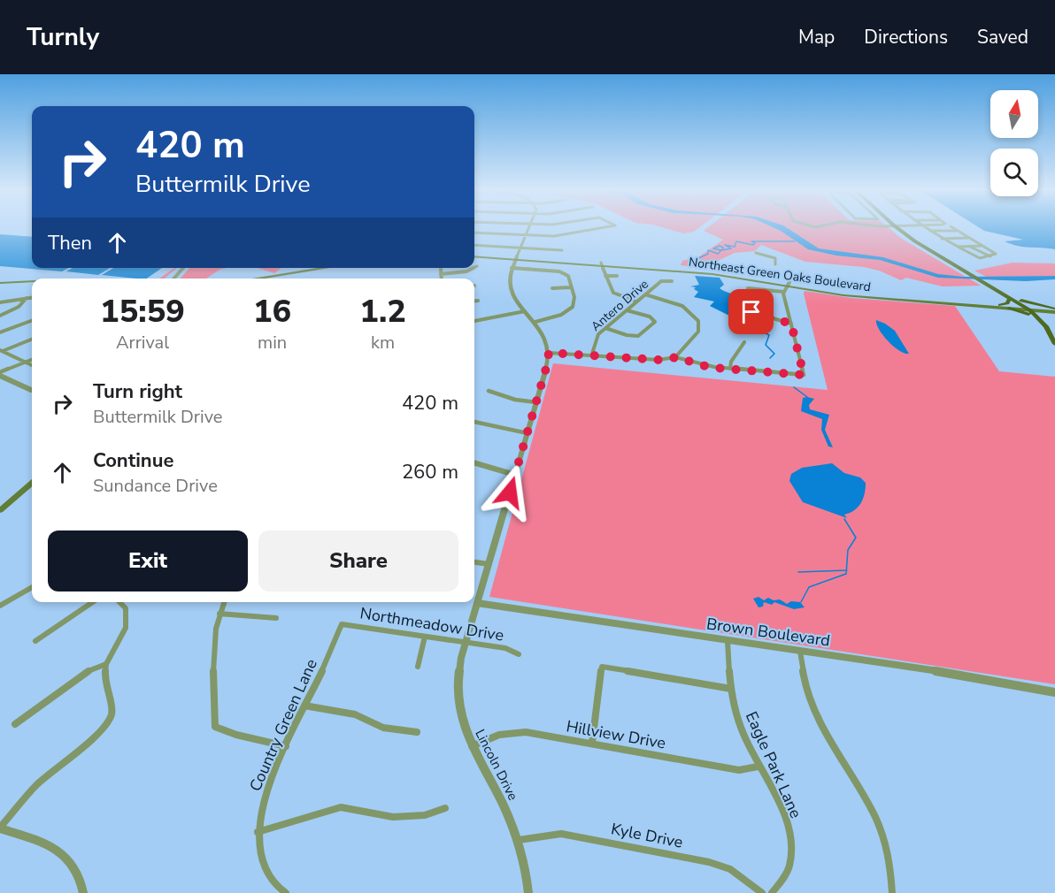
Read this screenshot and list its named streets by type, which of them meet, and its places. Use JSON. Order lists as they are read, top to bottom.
{
  "streets": {
    "main road": ["Northeast Green Oaks Boulevard"],
    "street": [
      "Antero Drive",
      "Northmeadow Drive",
      "Brown Boulevard",
      "Country Green Lane",
      "Hillview Drive",
      "Lincoln Drive",
      "Eagle Park Lane",
      "Kyle Drive"
    ]
  },
  "crossings": [
    ["Northmeadow Drive", "Country Green Lane"],
    ["Northmeadow Drive", "Lincoln Drive"],
    ["Brown Boulevard", "Lincoln Drive"],
    ["Brown Boulevard", "Eagle Park Lane"],
    ["Hillview Drive", "Lincoln Drive"],
    ["Hillview Drive", "Eagle Park Lane"],
    ["Lincoln Drive", "Kyle Drive"]
  ],
  "north": "top",
  "page": {
    "header": "Turnly",
    "nav": ["Map", "Directions", "Saved"],
    "turn": ["420 m", "Buttermilk Drive"],
    "then": "Then",
    "eta": [
      "15:59",
      "Arrival",
      "16",
      "min",
      "1.2",
      "km"
    ],
    "list": [
      {
        "name": "Turn right",
        "note": "Buttermilk Drive",
        "value": "420 m"
      },
      {
        "name": "Continue",
        "note": "Sundance Drive",
        "value": "260 m"
      }
    ],
    "buttons": ["Exit", "Share"]
  }
}
